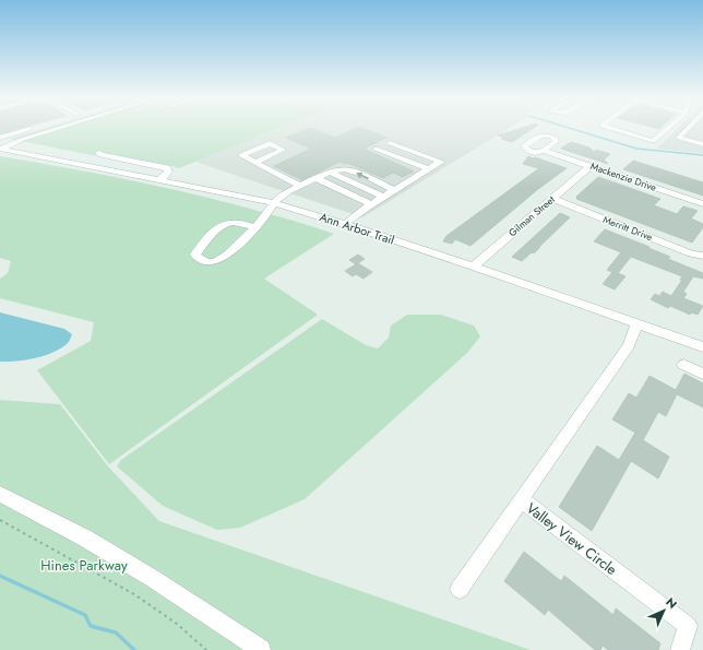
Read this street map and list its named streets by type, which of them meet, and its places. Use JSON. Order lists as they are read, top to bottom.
{
  "streets": {
    "street": [
      "Mackenzie Drive",
      "Gilman Street",
      "Ann Arbor Trail",
      "Merritt Drive",
      "Valley View Circle"
    ]
  },
  "crossings": [
    ["Mackenzie Drive", "Gilman Street"],
    ["Gilman Street", "Ann Arbor Trail"],
    ["Gilman Street", "Merritt Drive"],
    ["Ann Arbor Trail", "Valley View Circle"]
  ],
  "parks": ["Hines Parkway"],
  "north": "top right"
}
